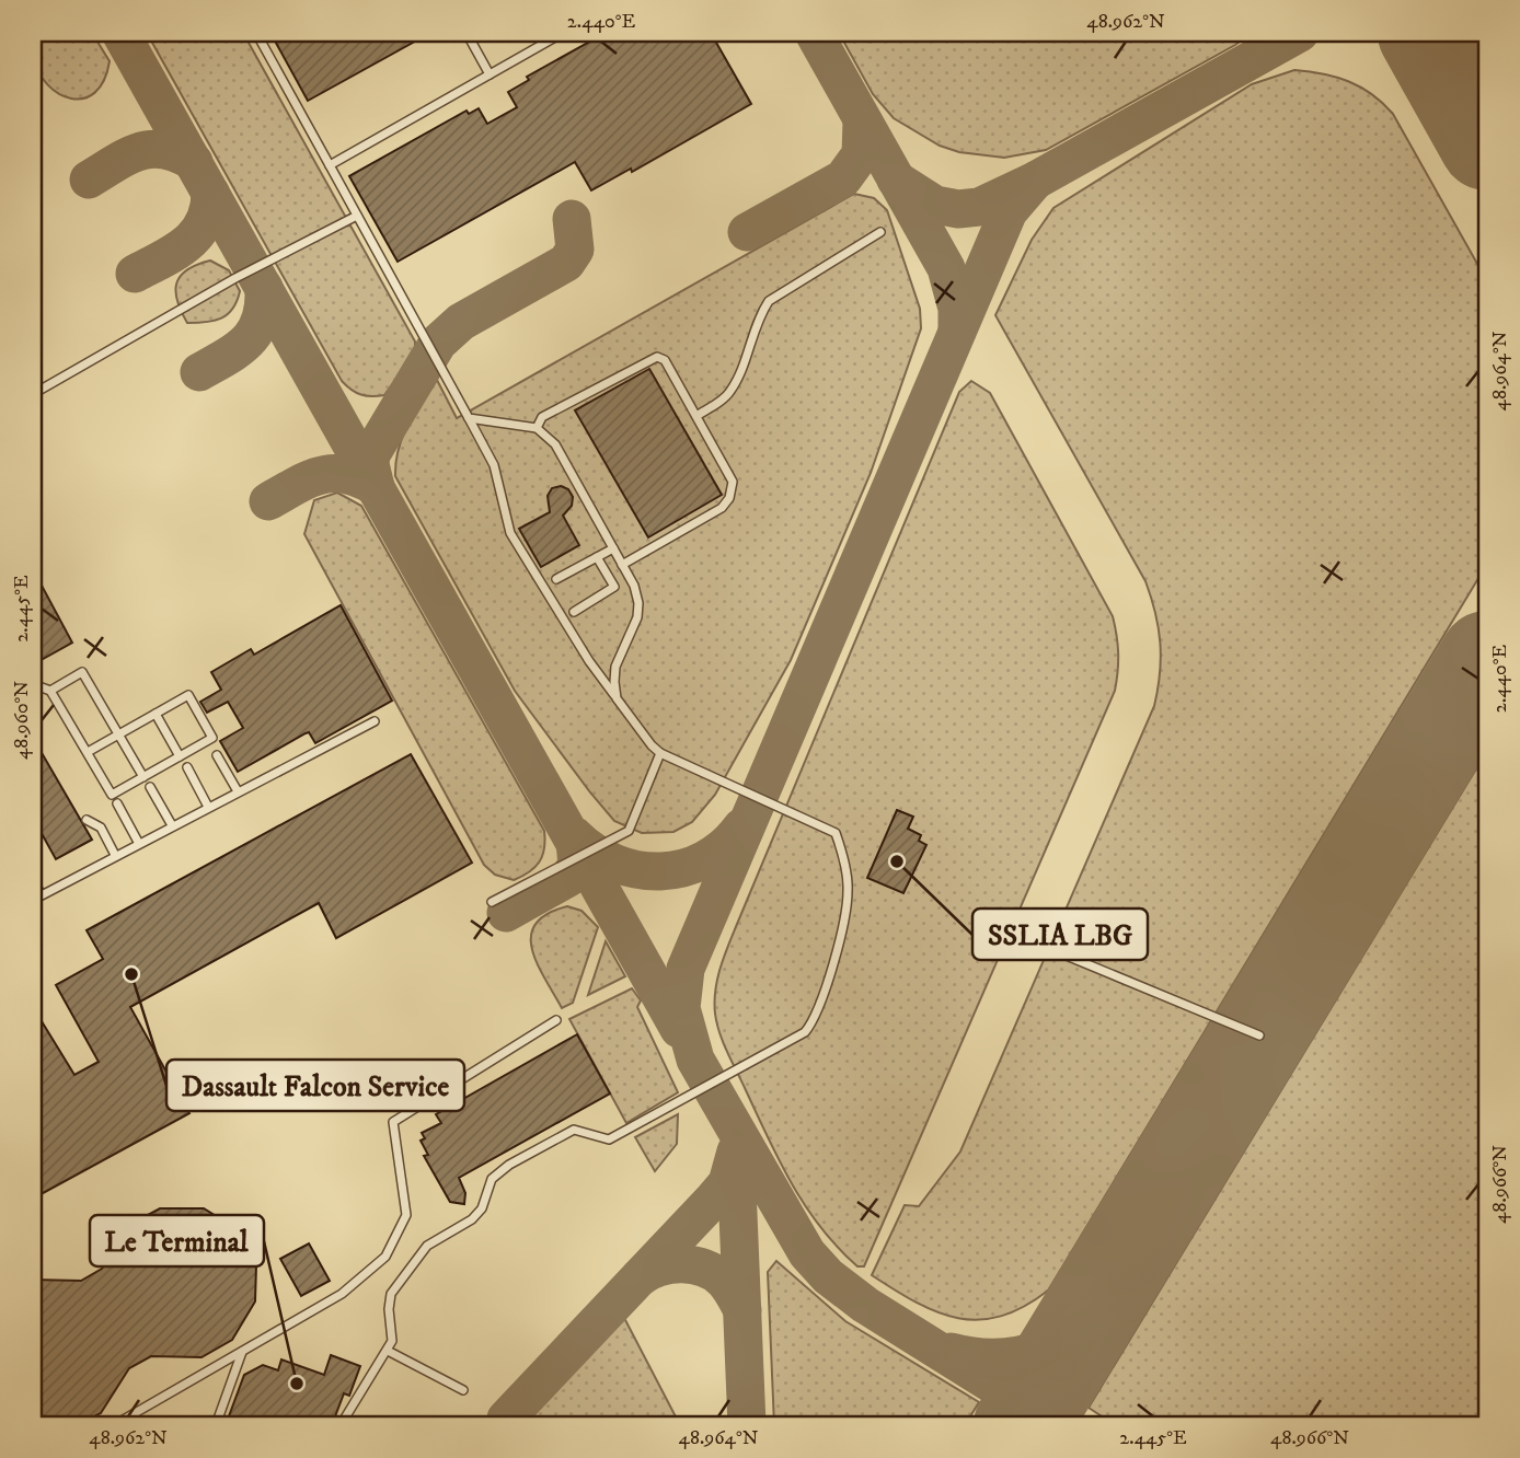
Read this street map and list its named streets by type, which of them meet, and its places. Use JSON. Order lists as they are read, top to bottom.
{
  "places": ["SSLIA LBG", "Dassault Falcon Service", "Le Terminal"],
  "coordinates": [
    "2.440°E",
    "48.962°N",
    "48.964°N",
    "2.445°E",
    "48.960°N",
    "48.966°N"
  ]
}
